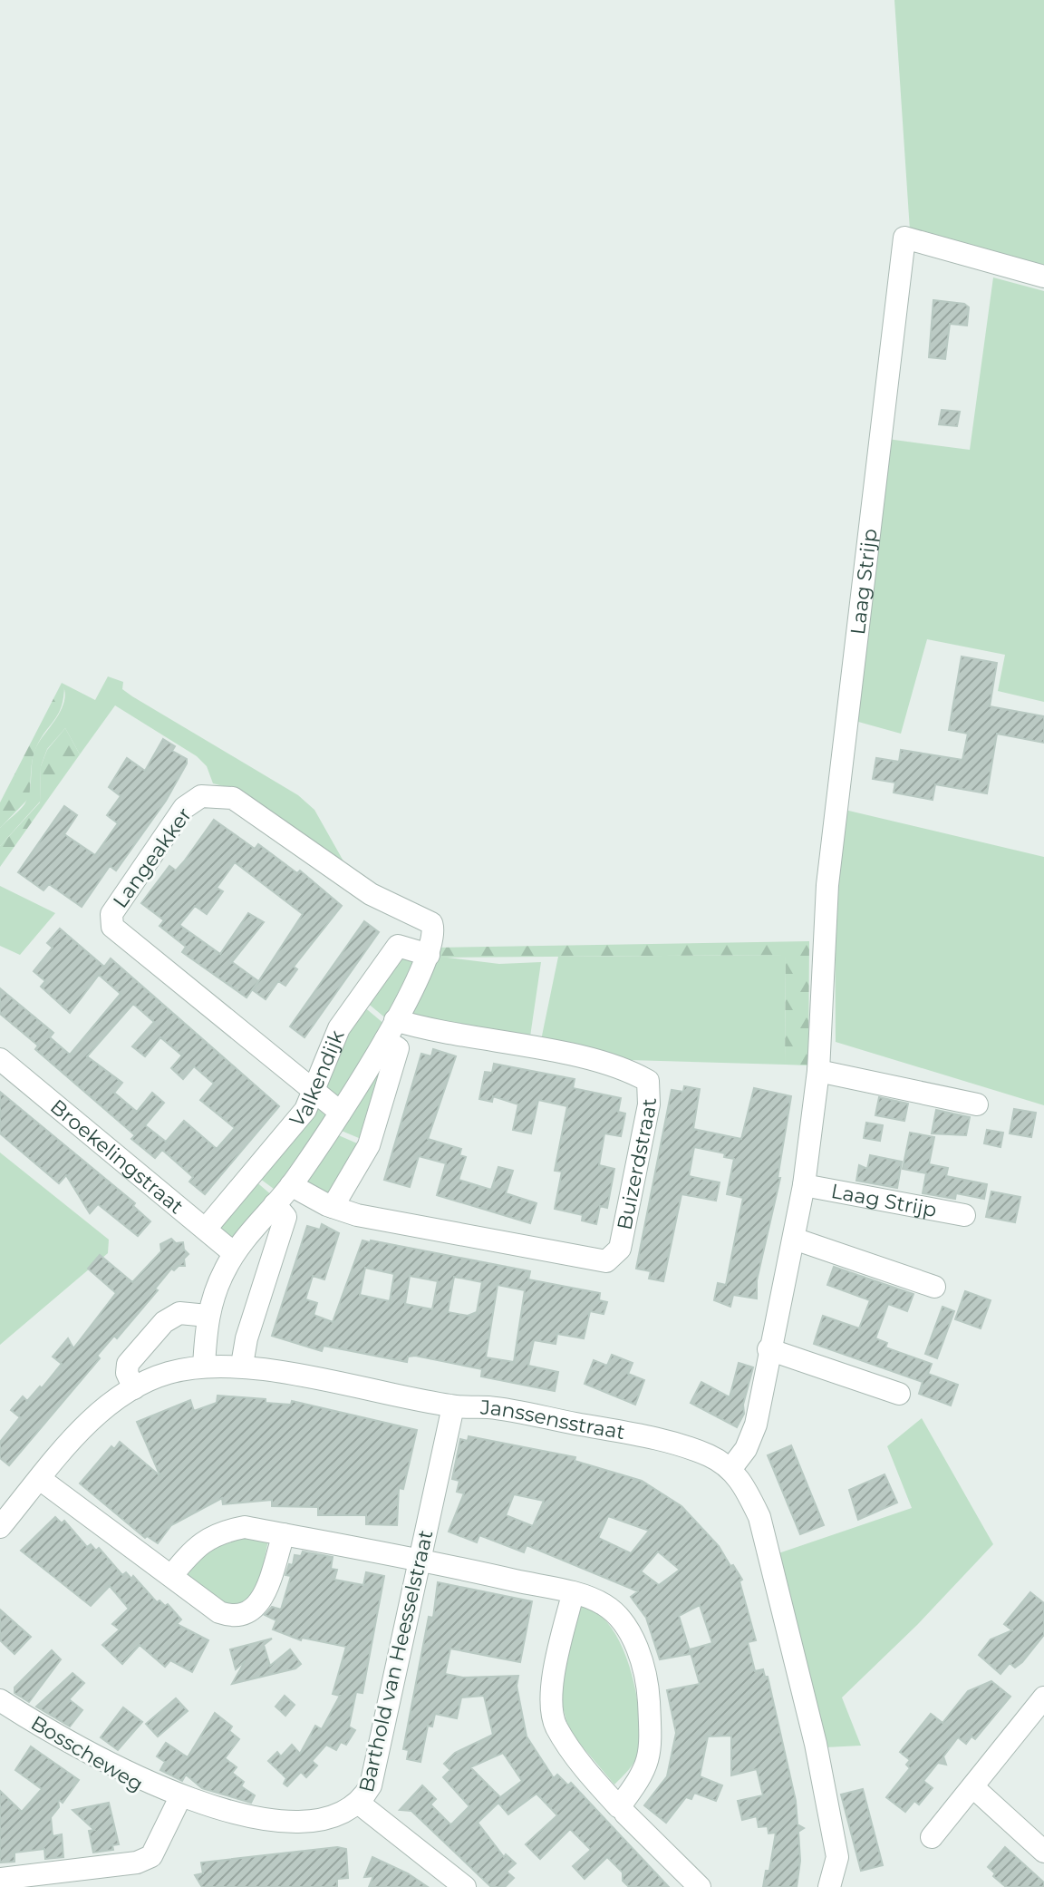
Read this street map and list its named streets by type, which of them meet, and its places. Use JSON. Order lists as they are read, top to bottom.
{
  "streets": {
    "street": [
      "Laag Strijp",
      "Langeakker",
      "Valkendijk",
      "Broekelingstraat",
      "Buizerdstraat",
      "Janssensstraat",
      "Barthold van Heesselstraat",
      "Bosscheweg"
    ]
  },
  "crossings": [
    ["Laag Strijp", "Janssensstraat"],
    ["Langeakker", "Valkendijk"],
    ["Valkendijk", "Broekelingstraat"],
    ["Valkendijk", "Buizerdstraat"],
    ["Valkendijk", "Janssensstraat"],
    ["Janssensstraat", "Barthold van Heesselstraat"],
    ["Barthold van Heesselstraat", "Bosscheweg"]
  ]
}
